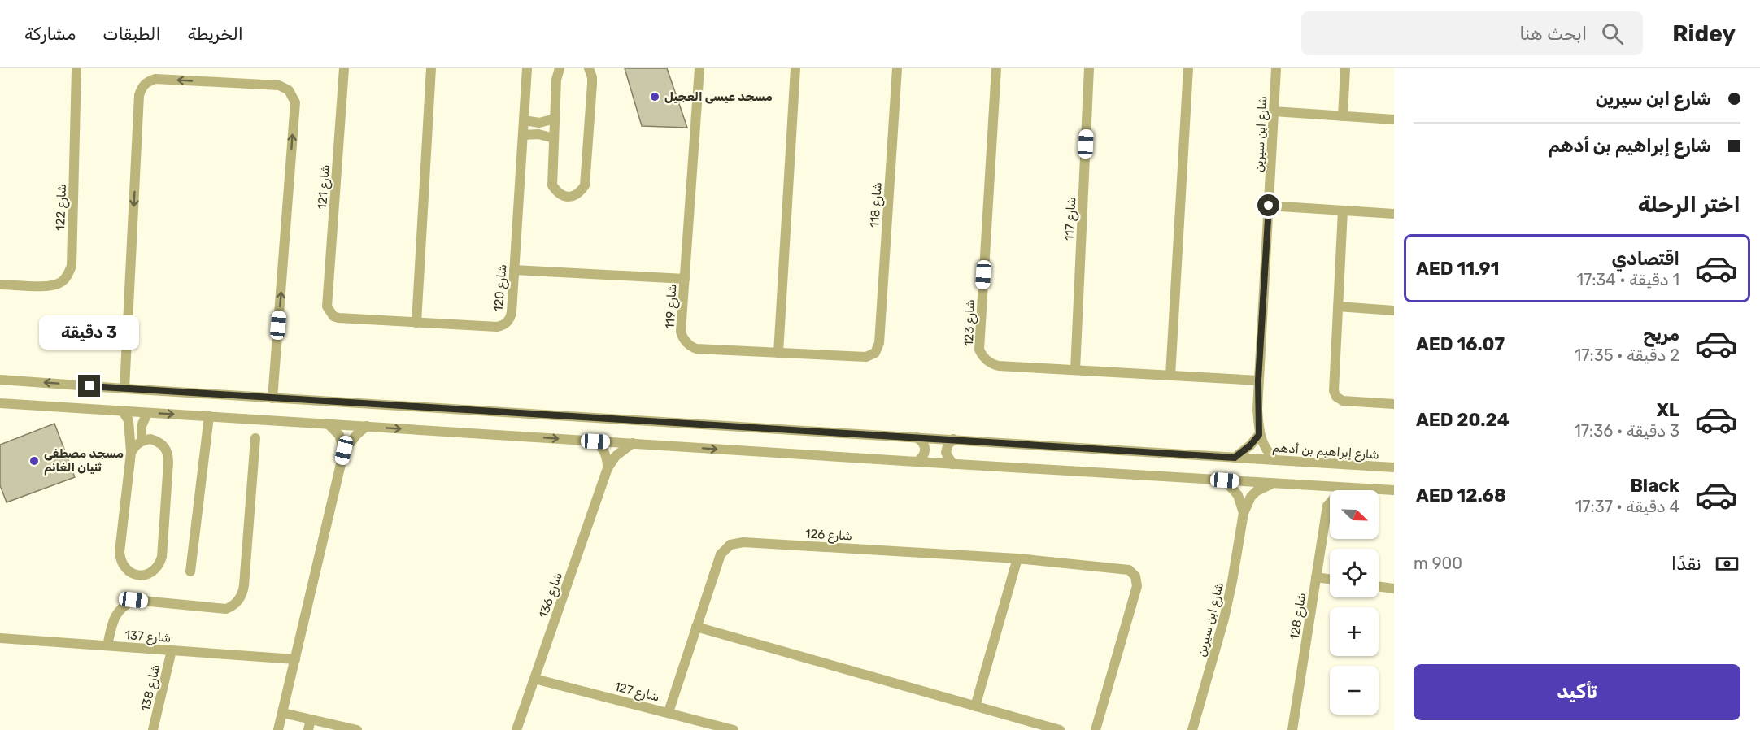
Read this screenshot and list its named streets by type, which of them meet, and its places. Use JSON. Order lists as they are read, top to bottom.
{
  "streets": {
    "street": [
      "شارع ابن سيرين",
      "شارع 121",
      "شارع 118",
      "شارع 122",
      "شارع 117",
      "شارع 120",
      "شارع 119",
      "شارع 123",
      "شارع إبراهيم بن أدهم",
      "شارع 126",
      "شارع 136",
      "شارع 128",
      "شارع 137",
      "شارع 138",
      "شارع 127"
    ]
  },
  "crossings": [
    ["شارع ابن سيرين", "شارع 123"],
    ["شارع ابن سيرين", "شارع إبراهيم بن أدهم"],
    ["شارع 121", "شارع 120"],
    ["شارع 118", "شارع 119"],
    ["شارع 117", "شارع 123"],
    ["شارع 126", "شارع 127"],
    ["شارع 136", "شارع 127"],
    ["شارع 137", "شارع 138"]
  ],
  "places": ["مسجد عيسى العجيل", "مسجد مصطفى ثنيان الغانم"],
  "north": "bottom right",
  "page": {
    "header": "Ridey",
    "search": "ابحث هنا",
    "nav": ["الخريطة", "الطبقات", "مشاركة"],
    "banner": ["شارع ابن سيرين", "شارع إبراهيم بن أدهم"],
    "heading": "اختر الرحلة",
    "list": [
      {
        "name": "اقتصادي",
        "note": "1 دقيقة · 17:34",
        "value": "AED 11.91"
      },
      {
        "name": "مريح",
        "note": "2 دقيقة · 17:35",
        "value": "AED 16.07"
      },
      {
        "name": "XL",
        "note": "3 دقيقة · 17:36",
        "value": "AED 20.24"
      },
      {
        "name": "Black",
        "note": "4 دقيقة · 17:37",
        "value": "AED 12.68"
      }
    ],
    "bubble": "3 دقيقة",
    "map_buttons": ["+", "−"],
    "pay": ["نقدًا", "900 m"],
    "buttons": "تأكيد"
  }
}
